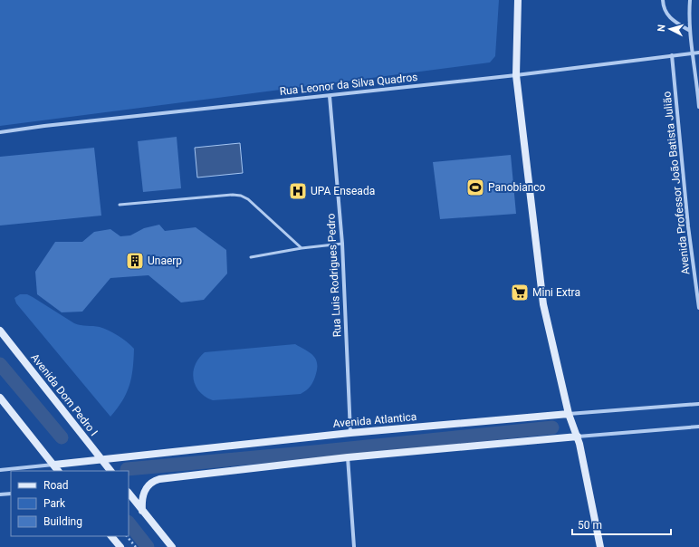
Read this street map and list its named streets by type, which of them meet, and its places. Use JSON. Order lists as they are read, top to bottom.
{
  "streets": {
    "main road": ["Avenida Dom Pedro I", "Avenida Atlantica"],
    "street": ["Rua Leonor da Silva Quadros", "Avenida Professor João Batista Julião", "Rua Luis Rodrigues Pedro"]
  },
  "crossings": [
    ["Rua Leonor da Silva Quadros", "Avenida Professor João Batista Julião"],
    ["Rua Leonor da Silva Quadros", "Rua Luis Rodrigues Pedro"],
    ["Rua Luis Rodrigues Pedro", "Avenida Atlantica"],
    ["Avenida Dom Pedro I", "Avenida Atlantica"]
  ],
  "places": {
    "sports": ["Panobianco"],
    "hospital": ["UPA Enseada"],
    "building": ["Unaerp"],
    "supermarket": ["Mini Extra"]
  },
  "legend": ["Road", "Park", "Building"],
  "scale_bar": "50 m",
  "north": "left"
}
